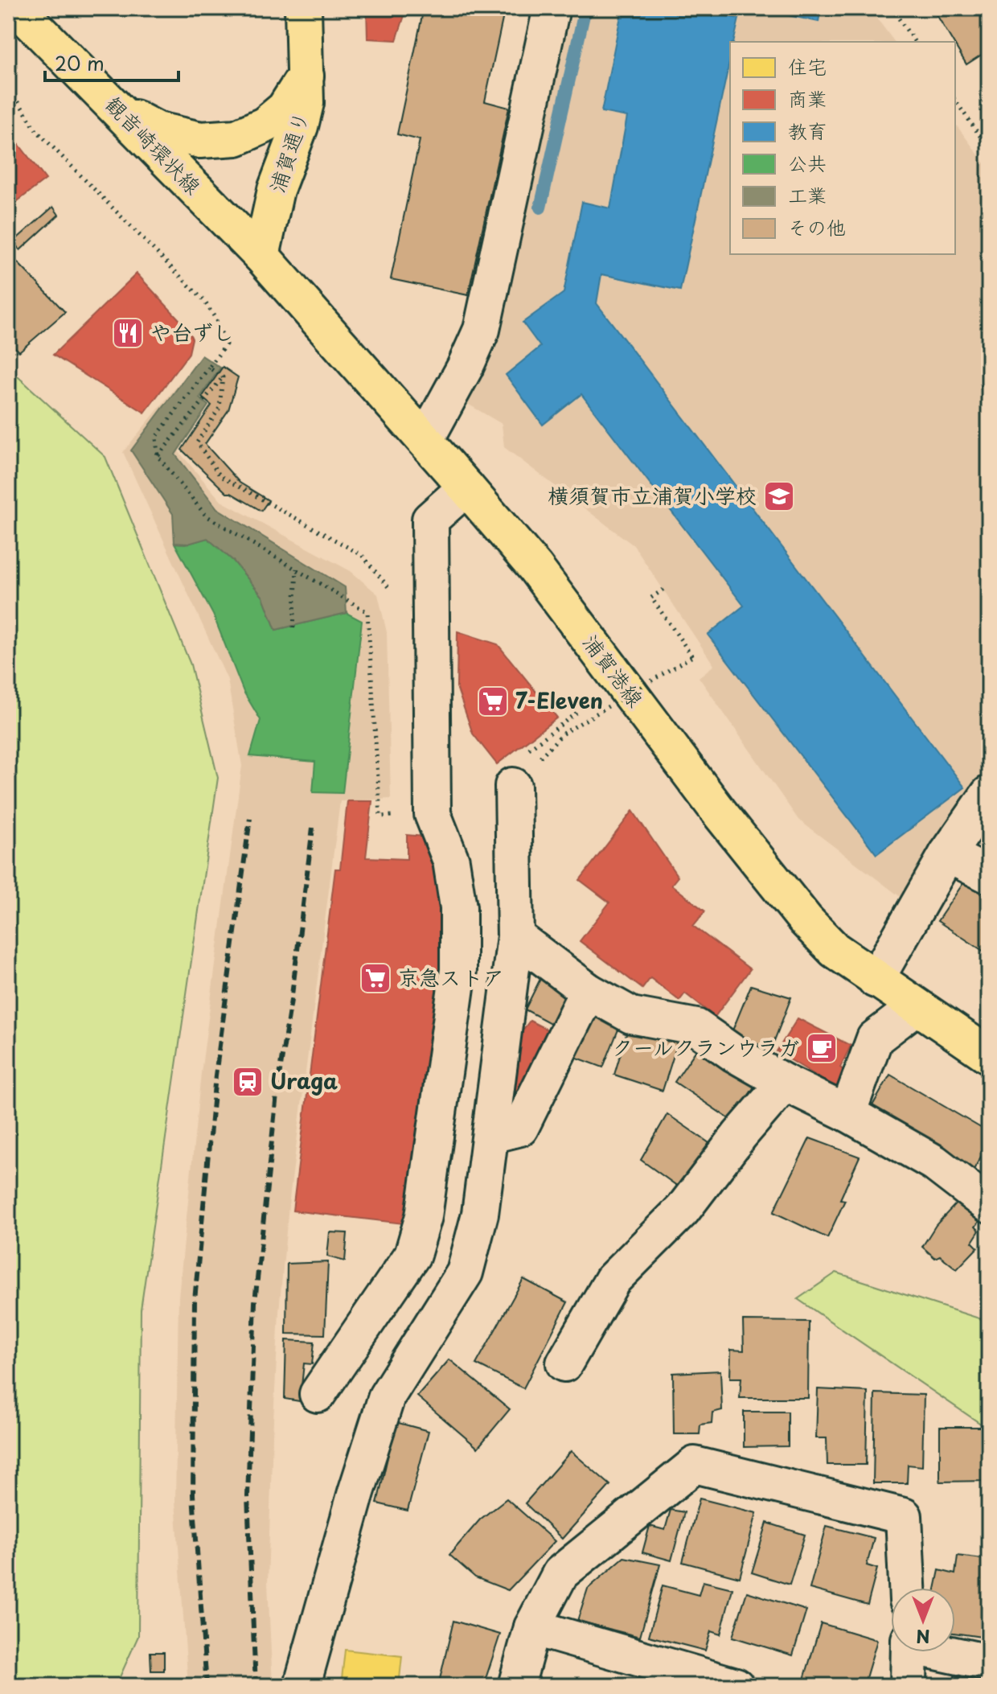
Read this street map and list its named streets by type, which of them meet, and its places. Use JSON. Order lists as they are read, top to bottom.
{
  "streets": {
    "main road": ["観音崎環状線", "浦賀通り", "浦賀港線"]
  },
  "crossings": [
    ["観音崎環状線", "浦賀通り"],
    ["観音崎環状線", "浦賀港線"],
    ["浦賀通り", "浦賀港線"]
  ],
  "places": {
    "restaurant": ["や台ずし"],
    "school or university": ["横須賀市立浦賀小学校"],
    "supermarket": ["7-Eleven", "京急ストア"],
    "cafe": ["クールクランウラガ"],
    "station": ["Uraga"]
  },
  "legend": [
    "住宅",
    "商業",
    "教育",
    "公共",
    "工業",
    "その他"
  ],
  "scale_bar": "20 m",
  "north": "bottom"
}
